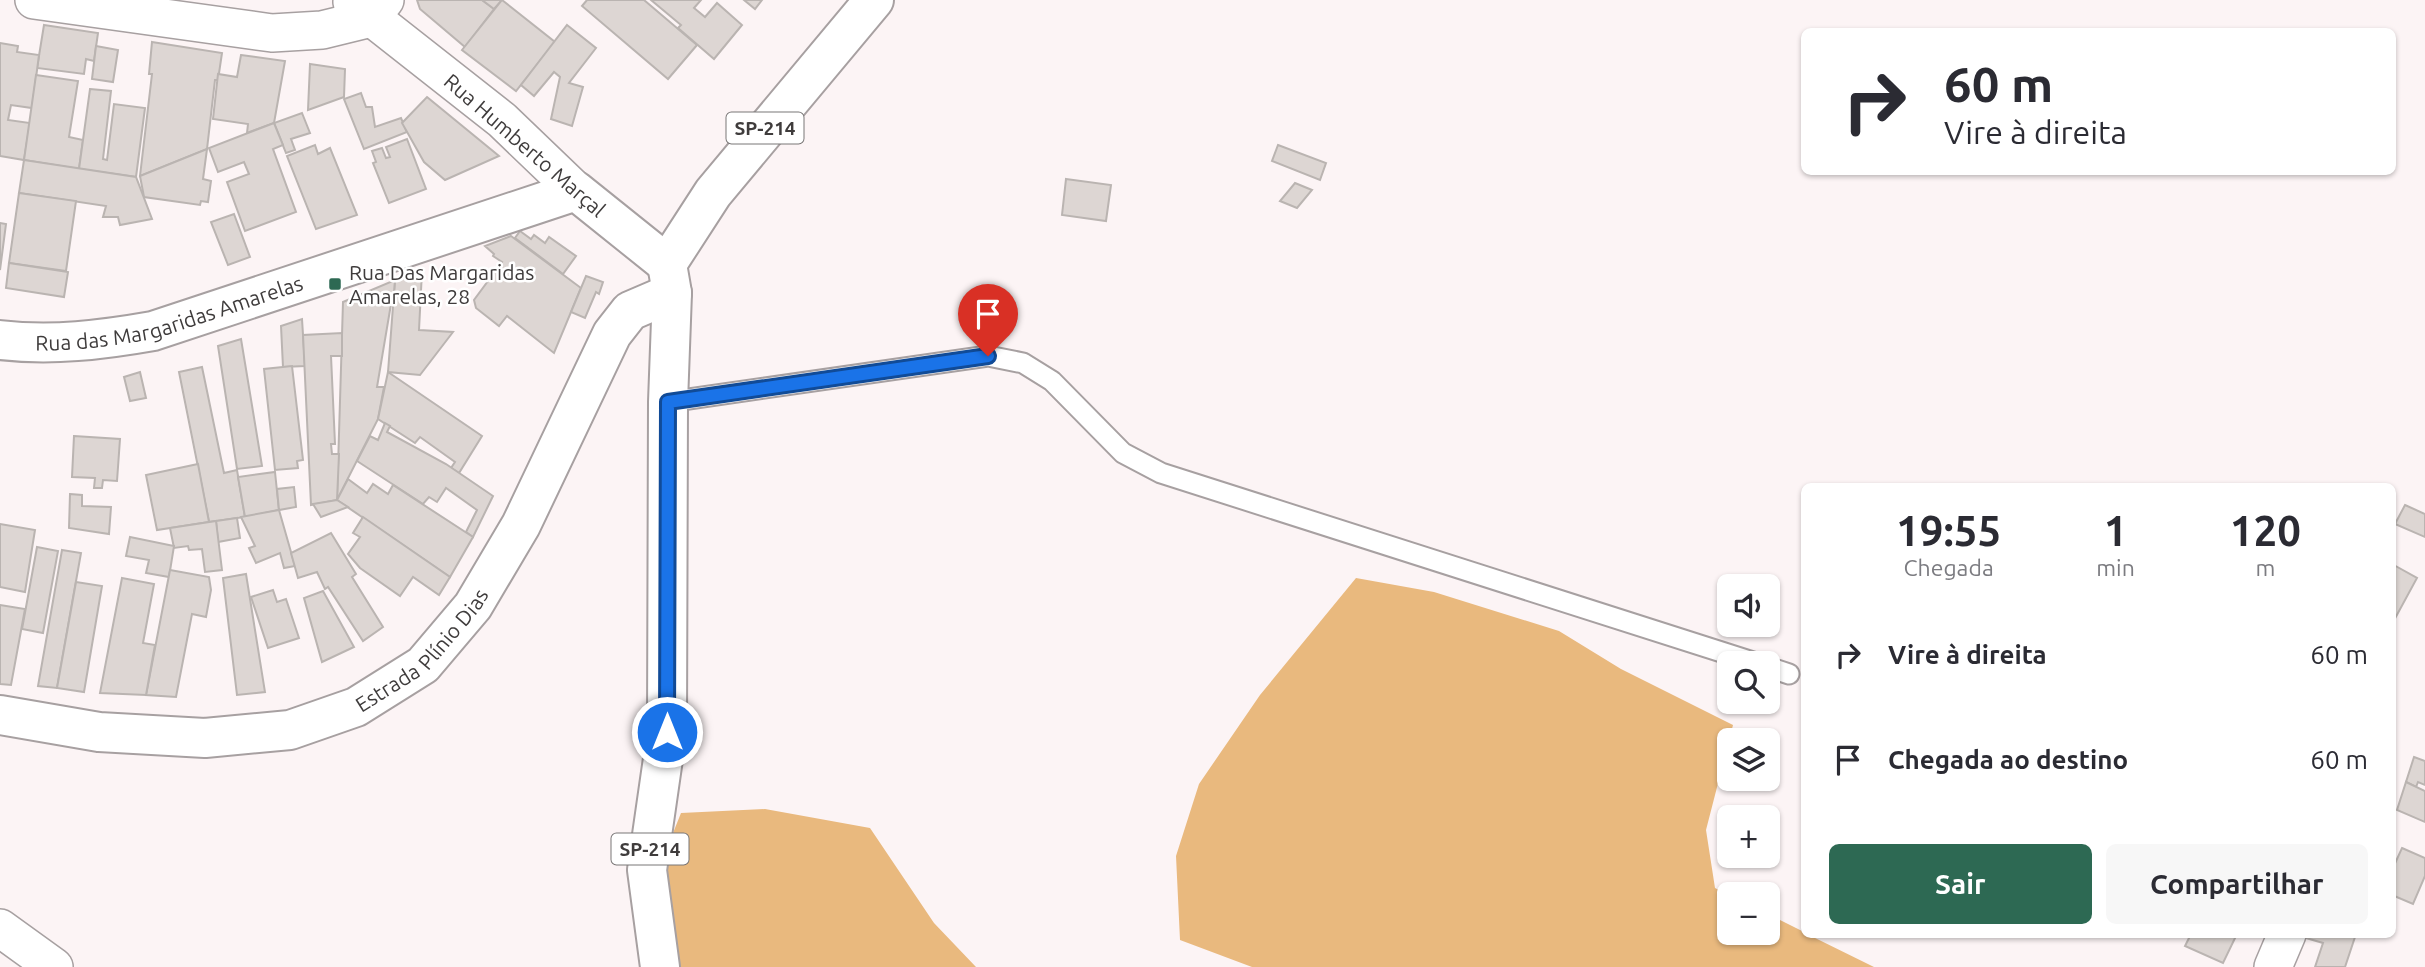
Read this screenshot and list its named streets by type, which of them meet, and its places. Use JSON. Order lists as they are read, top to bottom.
{
  "streets": {
    "main road": [
      "SP-214",
      "Rua Humberto Marçal",
      "Rua das Margaridas Amarelas",
      "Estrada Plínio Dias"
    ]
  },
  "crossings": [
    ["SP-214", "Rua Humberto Marçal"],
    ["SP-214", "Estrada Plínio Dias"],
    ["Rua Humberto Marçal", "Rua das Margaridas Amarelas"],
    ["Rua Humberto Marçal", "Estrada Plínio Dias"]
  ],
  "places": {
    "transit": ["Rua Das Margaridas Amarelas, 28"]
  },
  "page": {
    "turn": ["60 m", "Vire à direita"],
    "eta": [
      "19:55",
      "Chegada",
      "1",
      "min",
      "120",
      "m"
    ],
    "map_buttons": ["+", "−"],
    "list": [
      {
        "name": "Vire à direita",
        "value": "60 m"
      },
      {
        "name": "Chegada ao destino",
        "value": "60 m"
      }
    ],
    "buttons": ["Sair", "Compartilhar"]
  }
}
